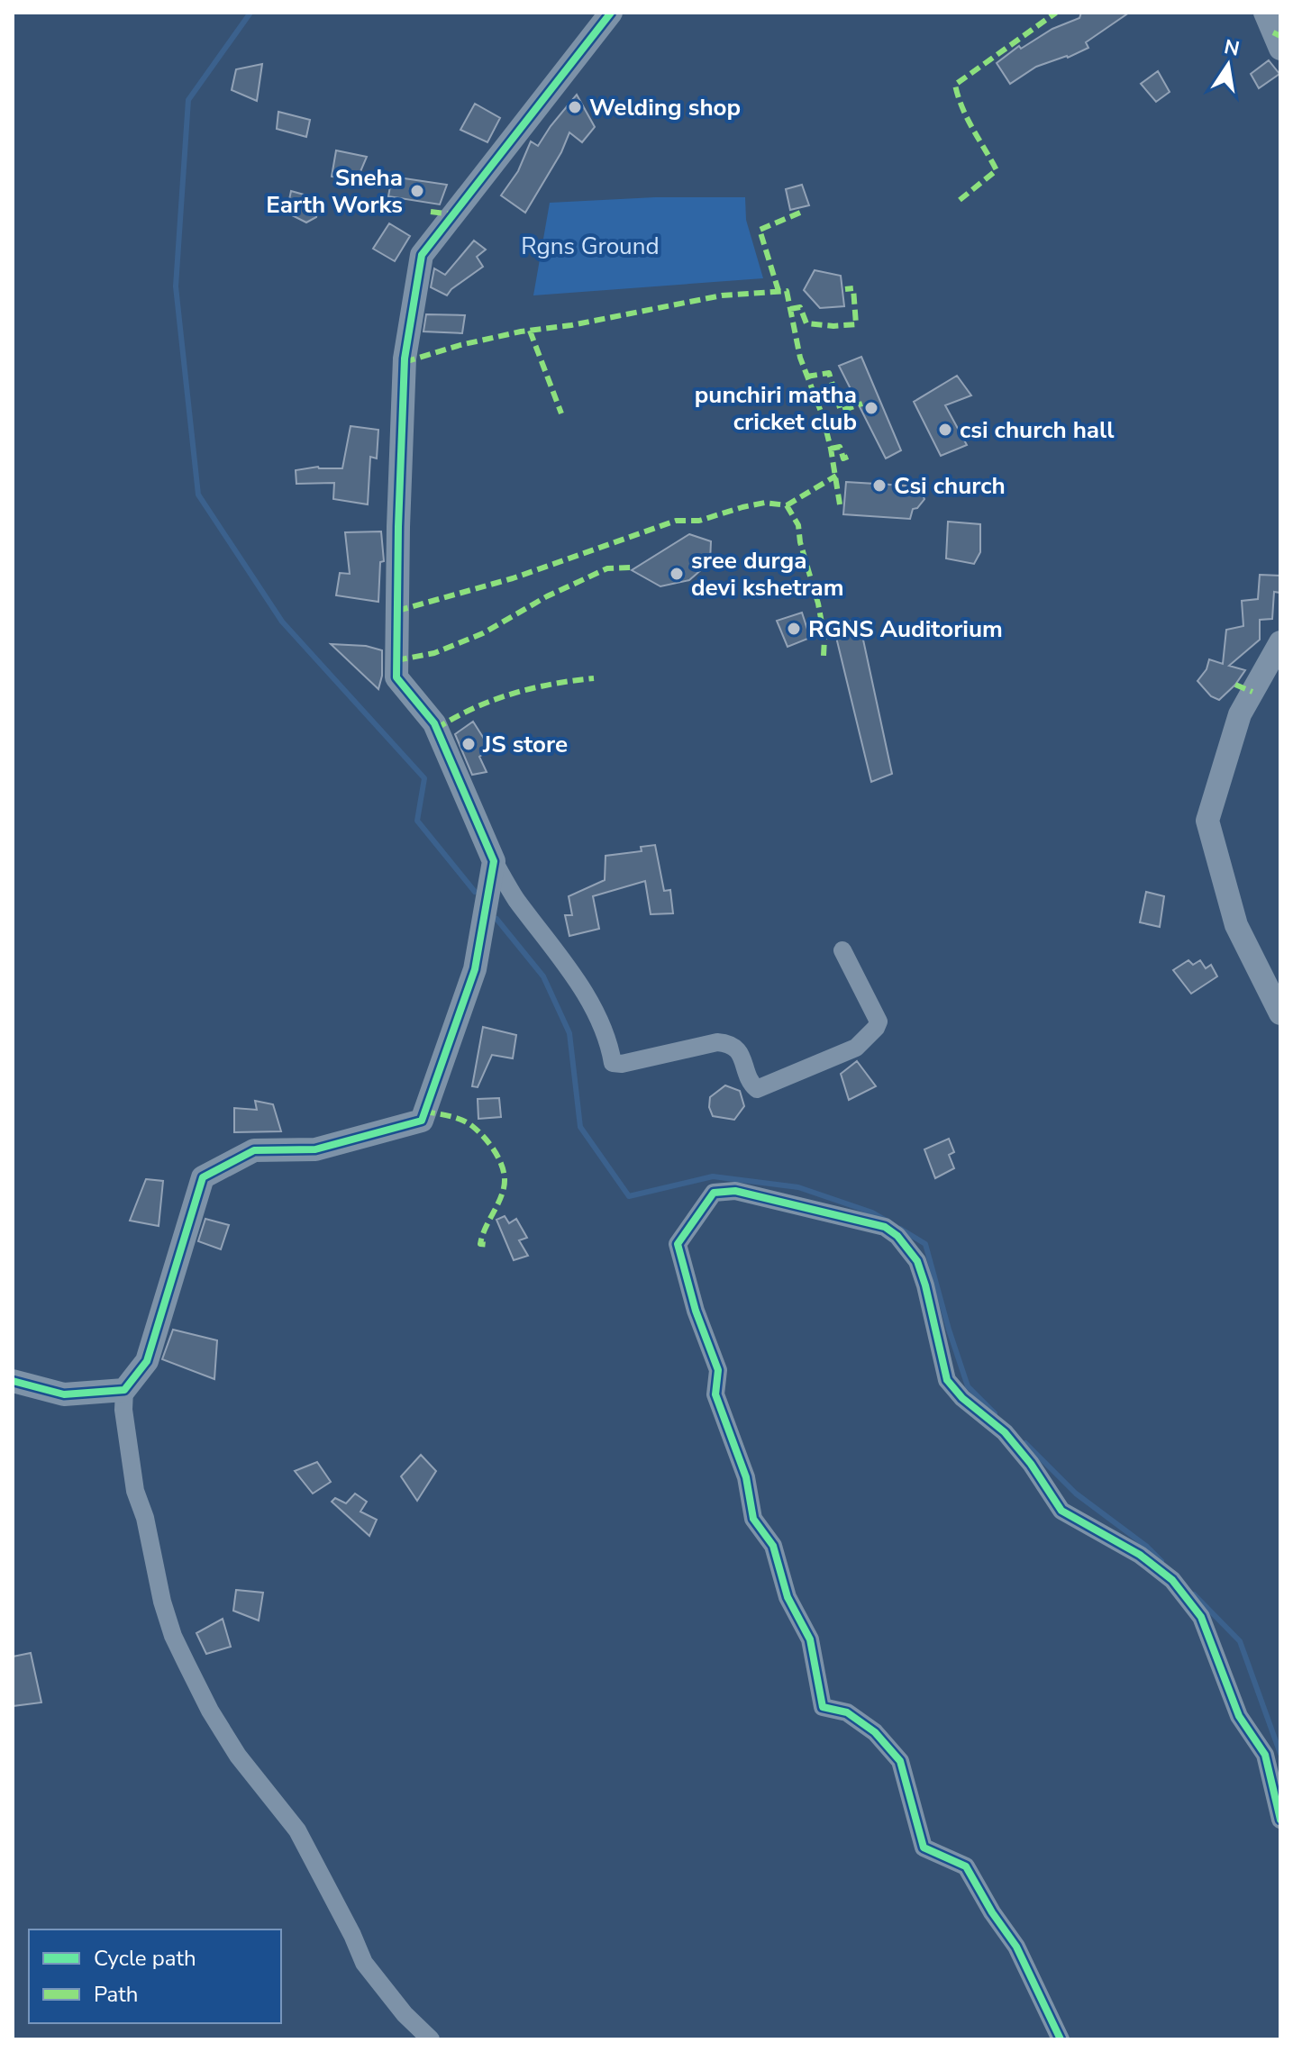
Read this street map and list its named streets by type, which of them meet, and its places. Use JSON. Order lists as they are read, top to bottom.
{
  "parks": ["Rgns Ground"],
  "places": [
    "Welding shop",
    "Sneha Earth Works",
    "punchiri matha cricket club",
    "csi church hall",
    "Csi church",
    "sree durga devi kshetram",
    "RGNS Auditorium",
    "JS store"
  ],
  "legend": ["Cycle path", "Path"],
  "north": "top"
}
